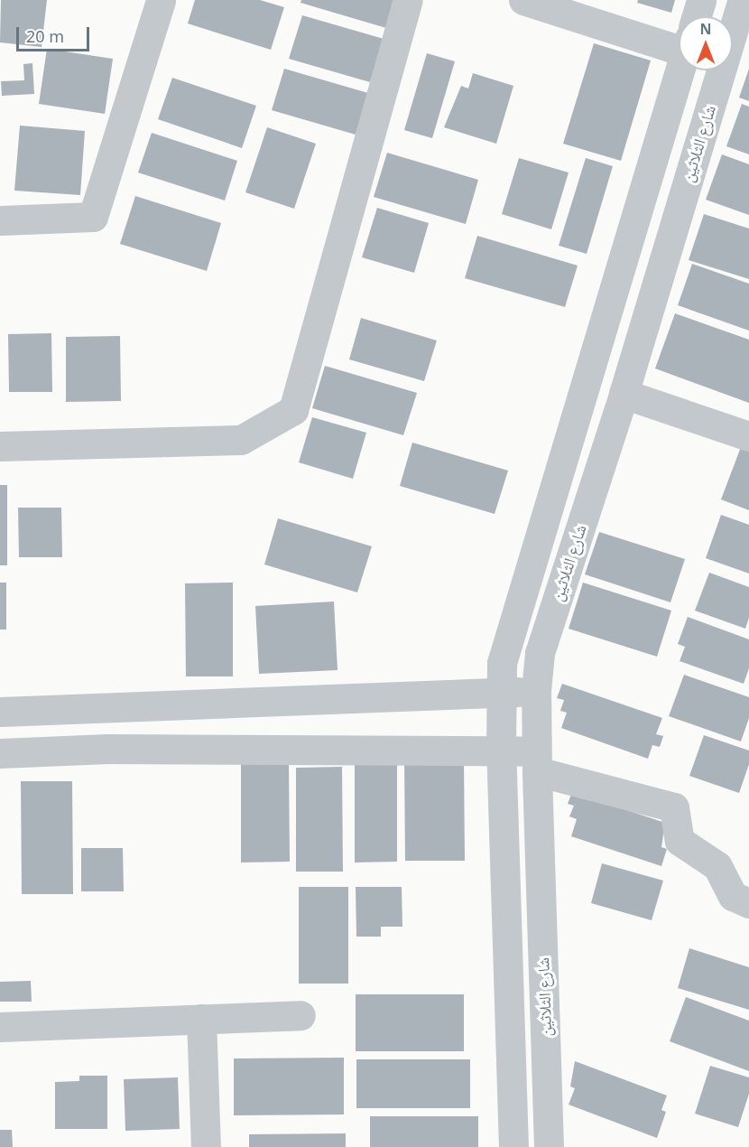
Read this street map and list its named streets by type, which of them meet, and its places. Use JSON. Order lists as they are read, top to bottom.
{
  "streets": {
    "street": ["شارع الثلاثين"]
  },
  "scale_bar": "20 m",
  "north": "top"
}
